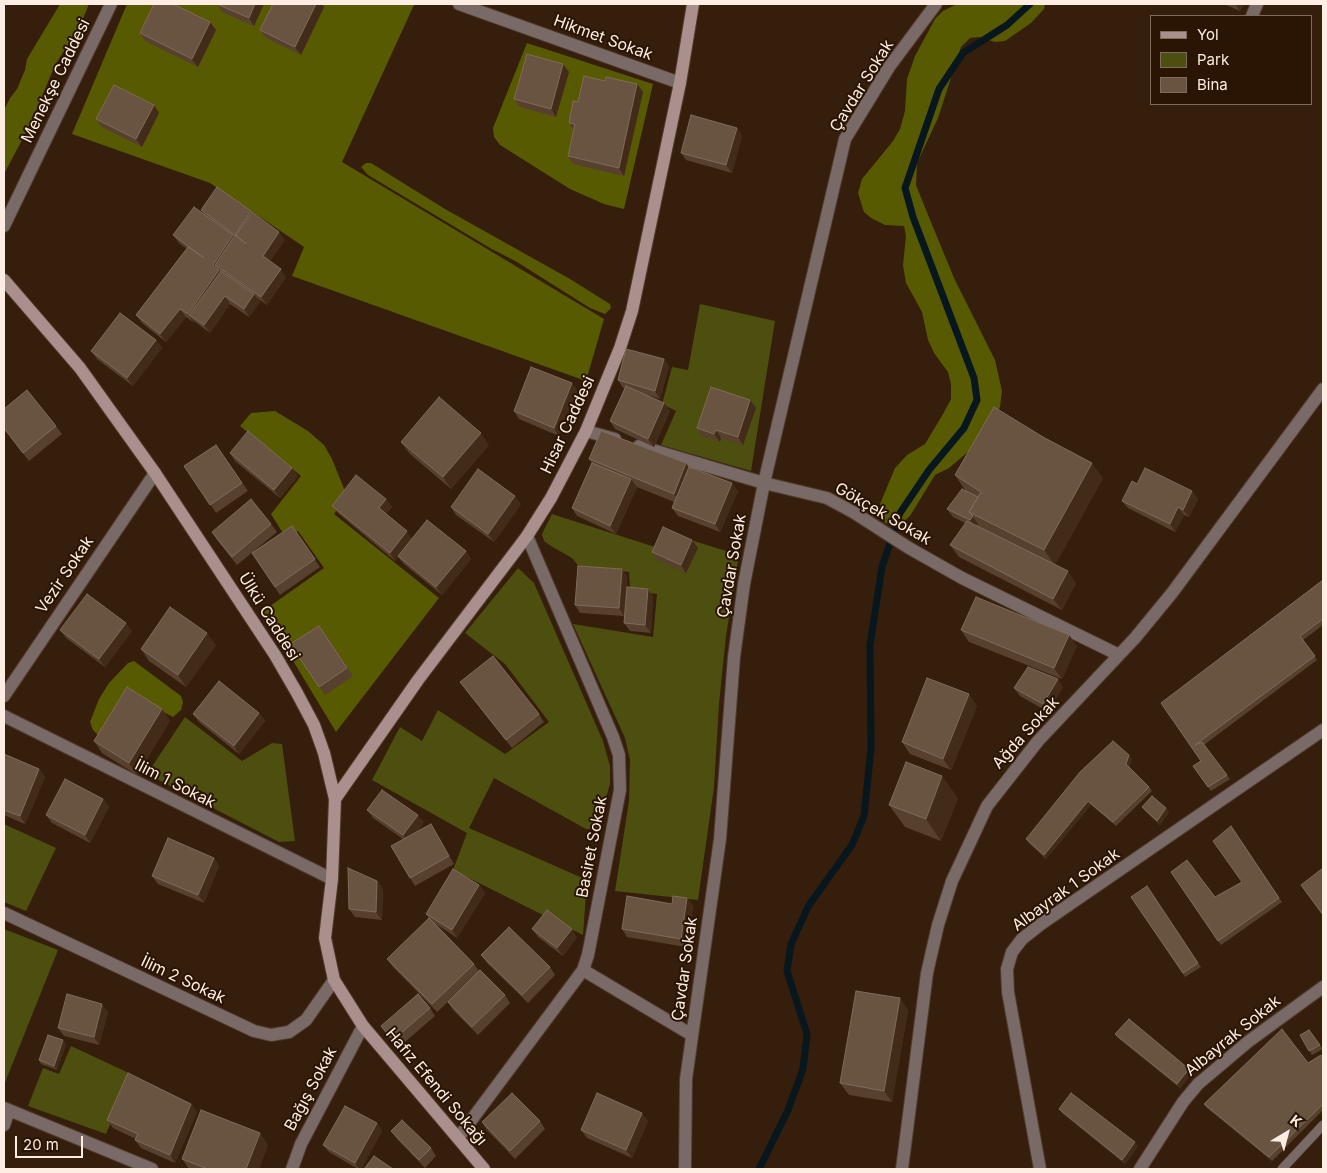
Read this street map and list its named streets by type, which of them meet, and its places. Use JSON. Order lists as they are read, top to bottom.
{
  "streets": {
    "street": [
      "Hikmet Sokak",
      "Menekşe Caddesi",
      "Çavdar Sokak",
      "Hisar Caddesi",
      "Gökçek Sokak",
      "Vezir Sokak",
      "Ülkü Caddesi",
      "Ağda Sokak",
      "İlim 1 Sokak",
      "Basiret Sokak",
      "Albayrak 1 Sokak",
      "İlim 2 Sokak",
      "Albayrak Sokak",
      "Hafız Efendi Sokağı",
      "Bağış Sokak"
    ]
  },
  "crossings": [
    ["Hikmet Sokak", "Hisar Caddesi"],
    ["Çavdar Sokak", "Gökçek Sokak"],
    ["Hisar Caddesi", "Gökçek Sokak"],
    ["Hisar Caddesi", "Ülkü Caddesi"],
    ["Hisar Caddesi", "Basiret Sokak"],
    ["Gökçek Sokak", "Ağda Sokak"],
    ["Vezir Sokak", "Ülkü Caddesi"],
    ["Ülkü Caddesi", "İlim 1 Sokak"],
    ["Ülkü Caddesi", "İlim 2 Sokak"],
    ["Ülkü Caddesi", "Hafız Efendi Sokağı"],
    ["Ülkü Caddesi", "Bağış Sokak"],
    ["Basiret Sokak", "Hafız Efendi Sokağı"],
    ["Hafız Efendi Sokağı", "Bağış Sokak"]
  ],
  "legend": ["Yol", "Park", "Bina"],
  "scale_bar": "20 m",
  "north": "top right"
}
